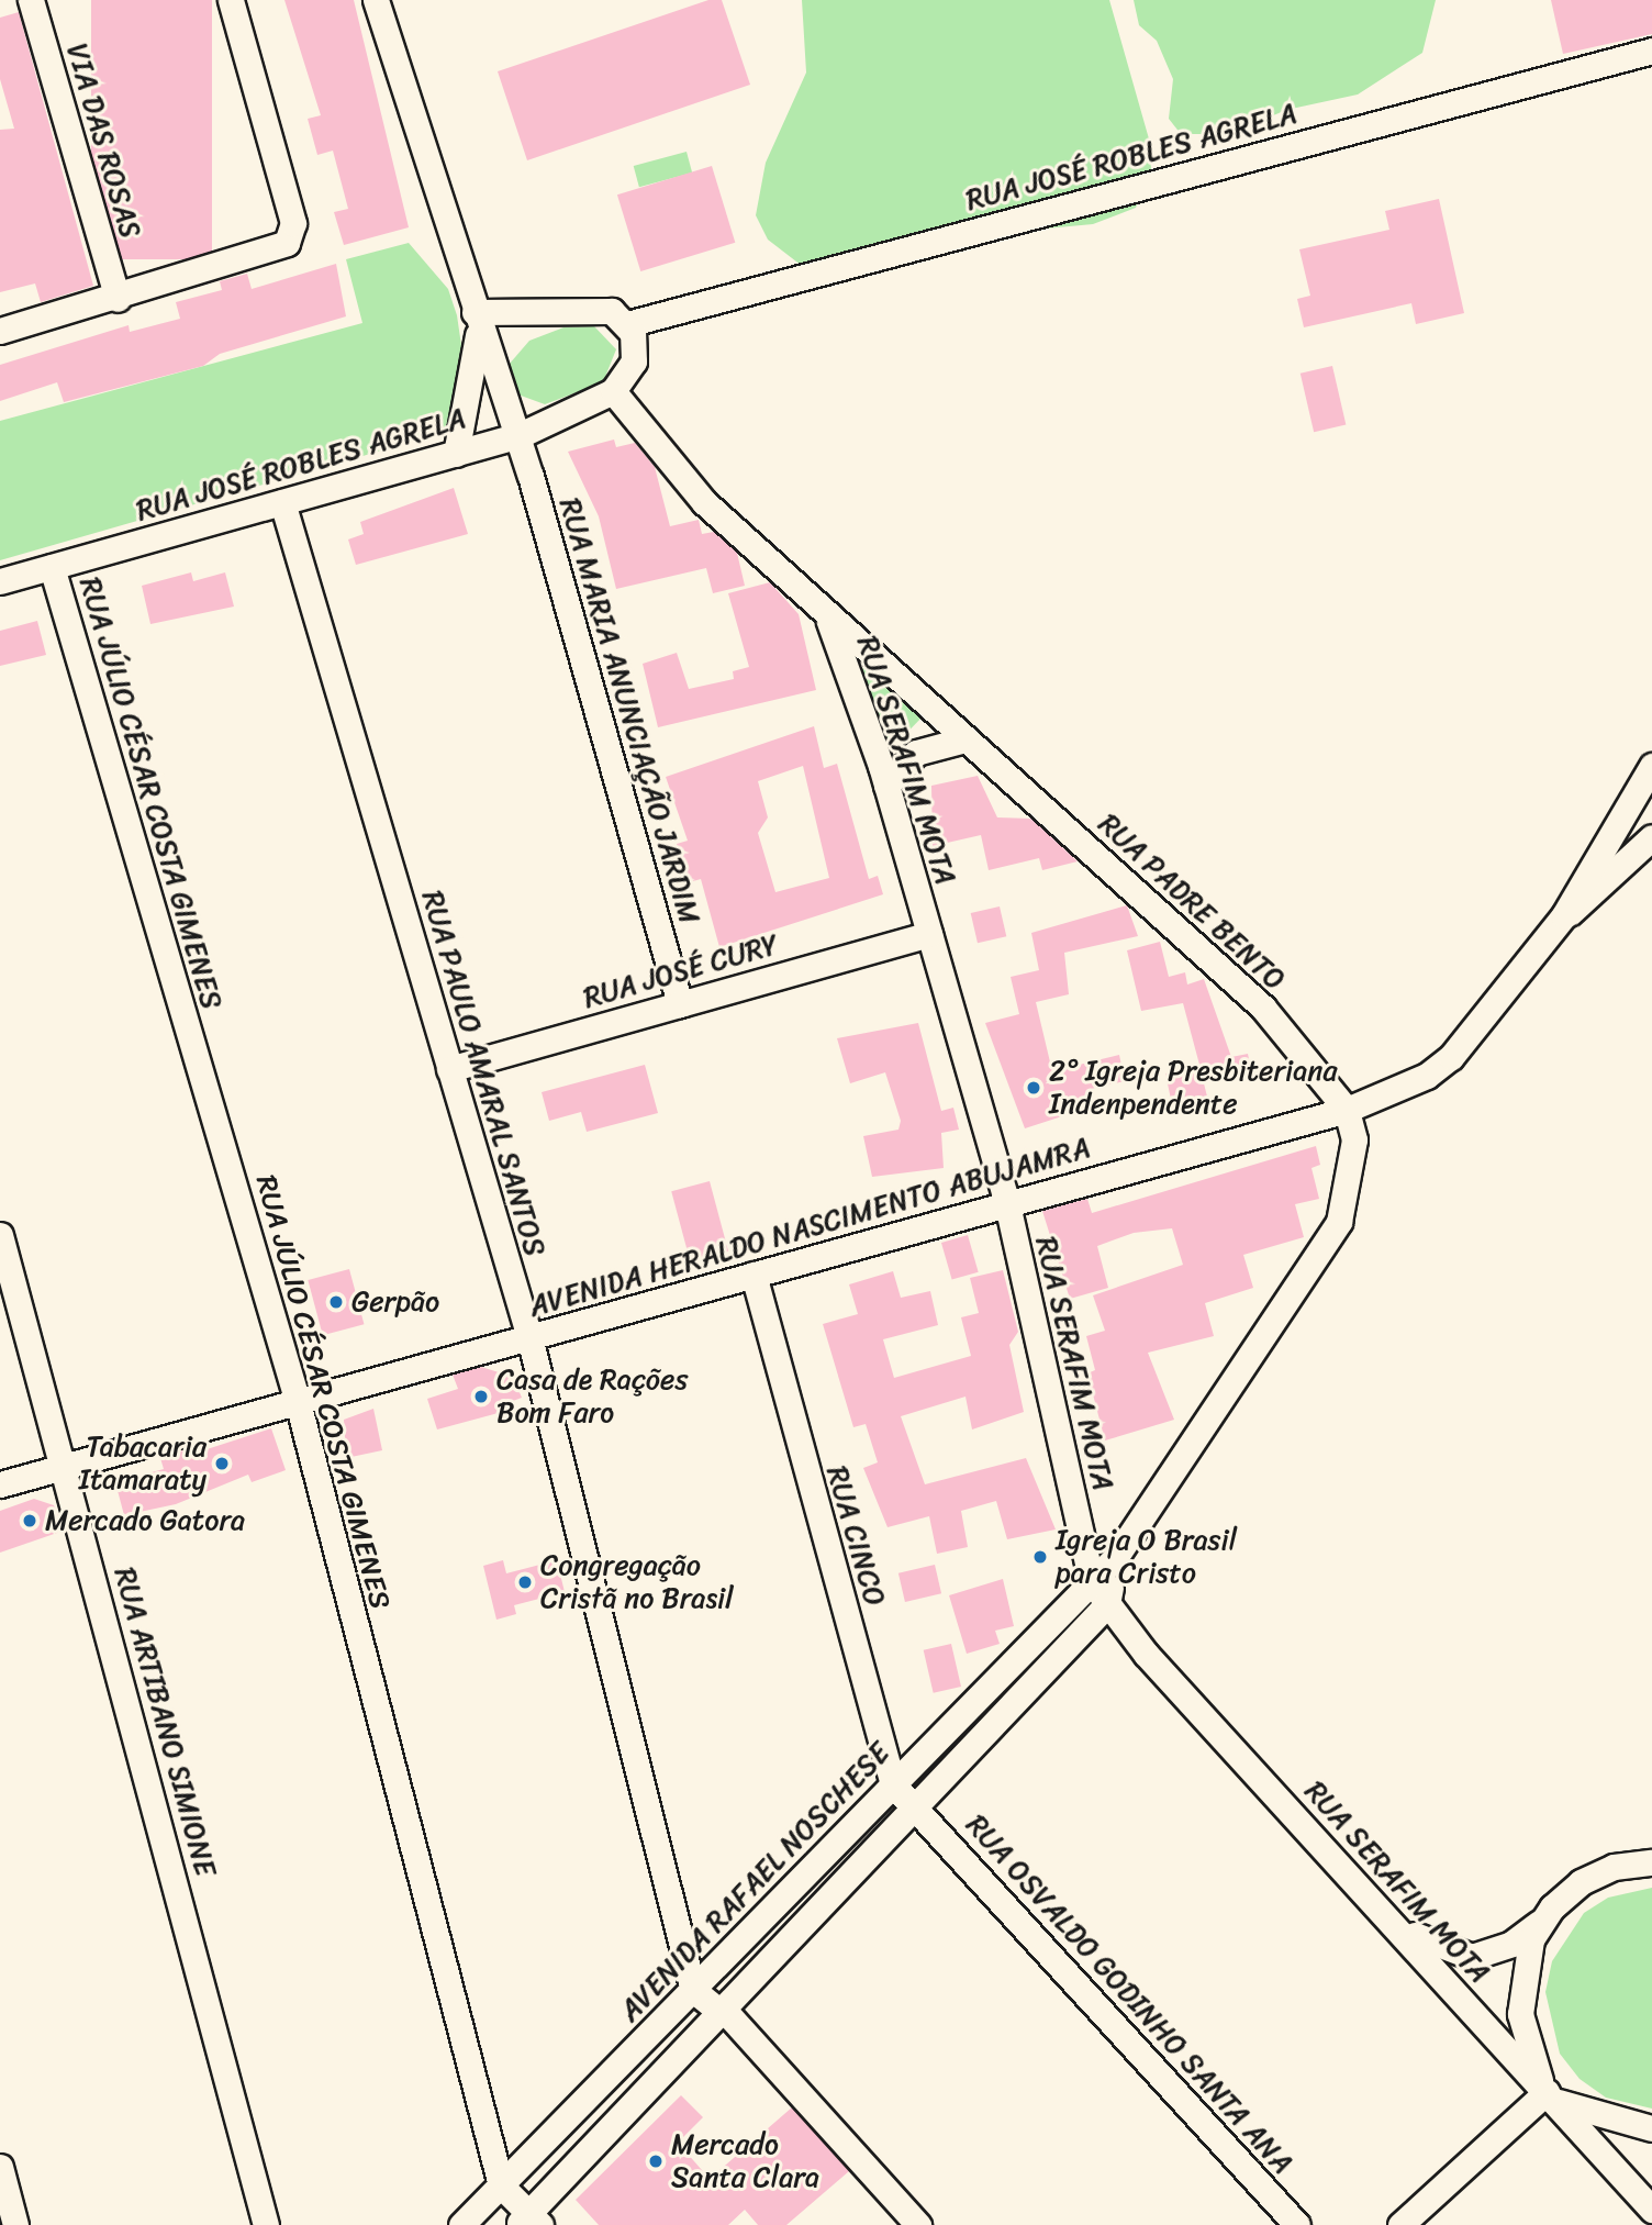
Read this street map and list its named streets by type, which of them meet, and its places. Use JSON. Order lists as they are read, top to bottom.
{
  "streets": {
    "street": [
      "VIA DAS ROSAS",
      "RUA JOSÉ ROBLES AGRELA",
      "RUA MARIA ANUNCIAÇÃO JARDIM",
      "RUA SERAFIM MOTA",
      "RUA JÚLIO CÉSAR COSTA GIMENES",
      "RUA PADRE BENTO",
      "RUA JOSÉ CURY",
      "RUA PAULO AMARAL SANTOS",
      "AVENIDA HERALDO NASCIMENTO ABUJAMRA",
      "RUA CINCO",
      "RUA ARTIBANO SIMIONE",
      "AVENIDA RAFAEL NOSCHESE",
      "RUA OSVALDO GODINHO SANTA ANA"
    ]
  },
  "crossings": [
    ["RUA JOSÉ ROBLES AGRELA", "RUA MARIA ANUNCIAÇÃO JARDIM"],
    ["RUA JOSÉ ROBLES AGRELA", "RUA JÚLIO CÉSAR COSTA GIMENES"],
    ["RUA JOSÉ ROBLES AGRELA", "RUA PADRE BENTO"],
    ["RUA JOSÉ ROBLES AGRELA", "RUA PAULO AMARAL SANTOS"],
    ["RUA MARIA ANUNCIAÇÃO JARDIM", "RUA JOSÉ CURY"],
    ["RUA SERAFIM MOTA", "RUA PADRE BENTO"],
    ["RUA SERAFIM MOTA", "RUA JOSÉ CURY"],
    ["RUA SERAFIM MOTA", "AVENIDA HERALDO NASCIMENTO ABUJAMRA"],
    ["RUA SERAFIM MOTA", "AVENIDA RAFAEL NOSCHESE"],
    ["RUA JÚLIO CÉSAR COSTA GIMENES", "AVENIDA HERALDO NASCIMENTO ABUJAMRA"],
    ["RUA JÚLIO CÉSAR COSTA GIMENES", "AVENIDA RAFAEL NOSCHESE"],
    ["RUA PADRE BENTO", "AVENIDA HERALDO NASCIMENTO ABUJAMRA"],
    ["RUA PADRE BENTO", "AVENIDA RAFAEL NOSCHESE"],
    ["RUA JOSÉ CURY", "RUA PAULO AMARAL SANTOS"],
    ["RUA PAULO AMARAL SANTOS", "AVENIDA HERALDO NASCIMENTO ABUJAMRA"],
    ["RUA PAULO AMARAL SANTOS", "AVENIDA RAFAEL NOSCHESE"],
    ["AVENIDA HERALDO NASCIMENTO ABUJAMRA", "RUA CINCO"],
    ["AVENIDA HERALDO NASCIMENTO ABUJAMRA", "RUA ARTIBANO SIMIONE"],
    ["RUA CINCO", "AVENIDA RAFAEL NOSCHESE"],
    ["RUA CINCO", "RUA OSVALDO GODINHO SANTA ANA"]
  ],
  "places": [
    "2° Igreja Presbiteriana Indenpendente",
    "Gerpão",
    "Casa de Rações Bom Faro",
    "Tabacaria Itamaraty",
    "Mercado Gatora",
    "Igreja O Brasil para Cristo",
    "Congregação Cristã no Brasil",
    "Mercado Santa Clara"
  ]
}
